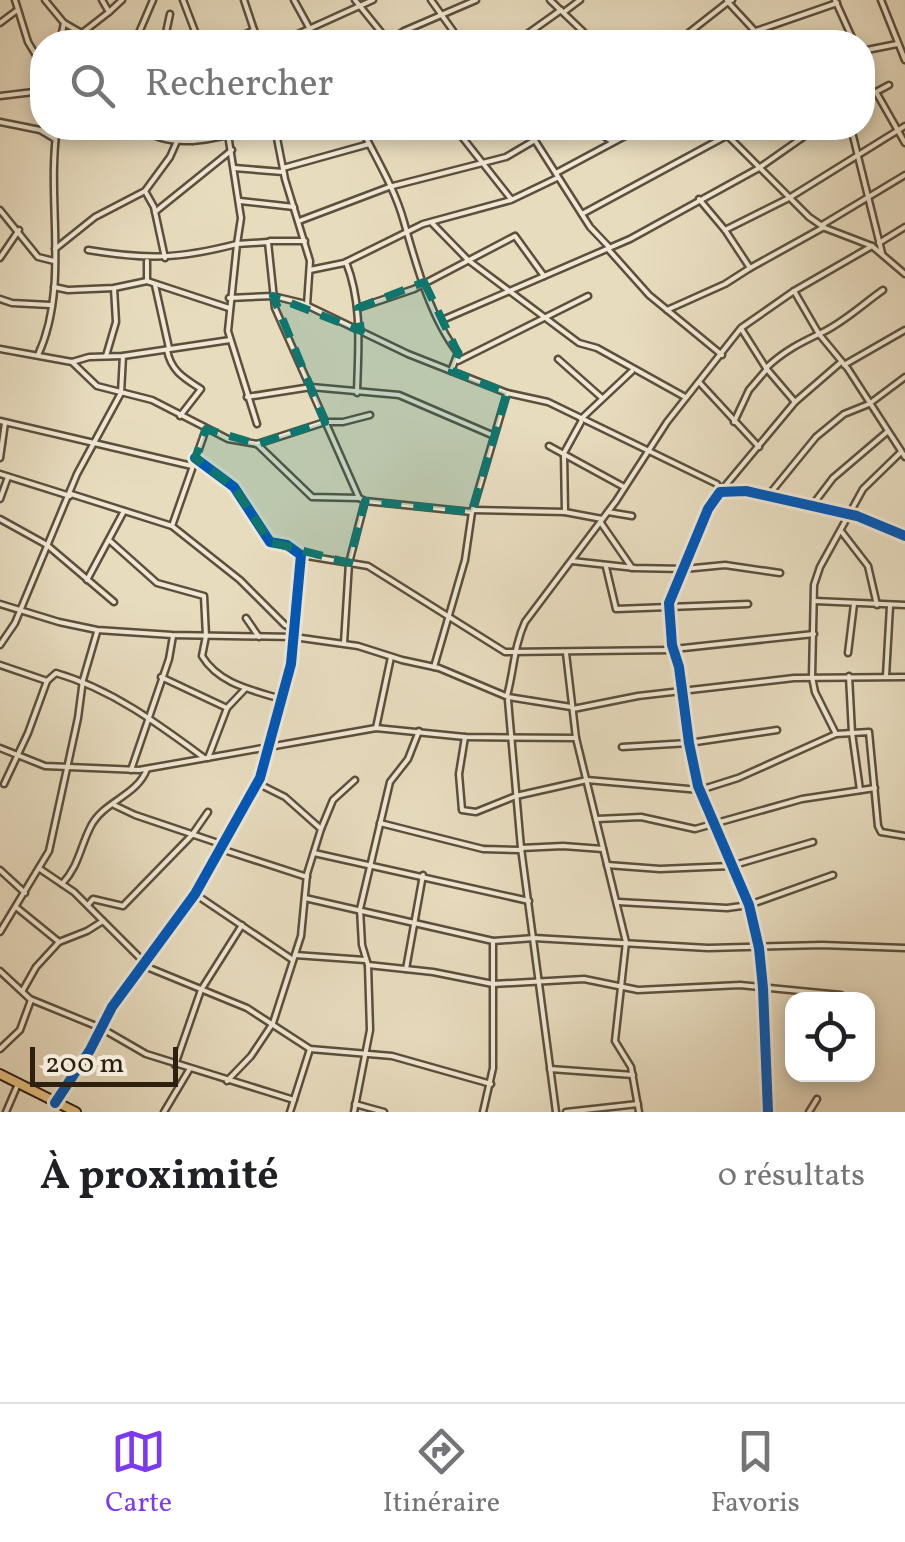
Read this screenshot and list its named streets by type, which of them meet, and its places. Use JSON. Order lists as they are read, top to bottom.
{
  "scale_bar": "200 m",
  "page": {
    "search": "Rechercher",
    "scale": "200 m",
    "heading": ["À proximité", "0 résultats"],
    "nav": ["Carte", "Itinéraire", "Favoris"]
  }
}
